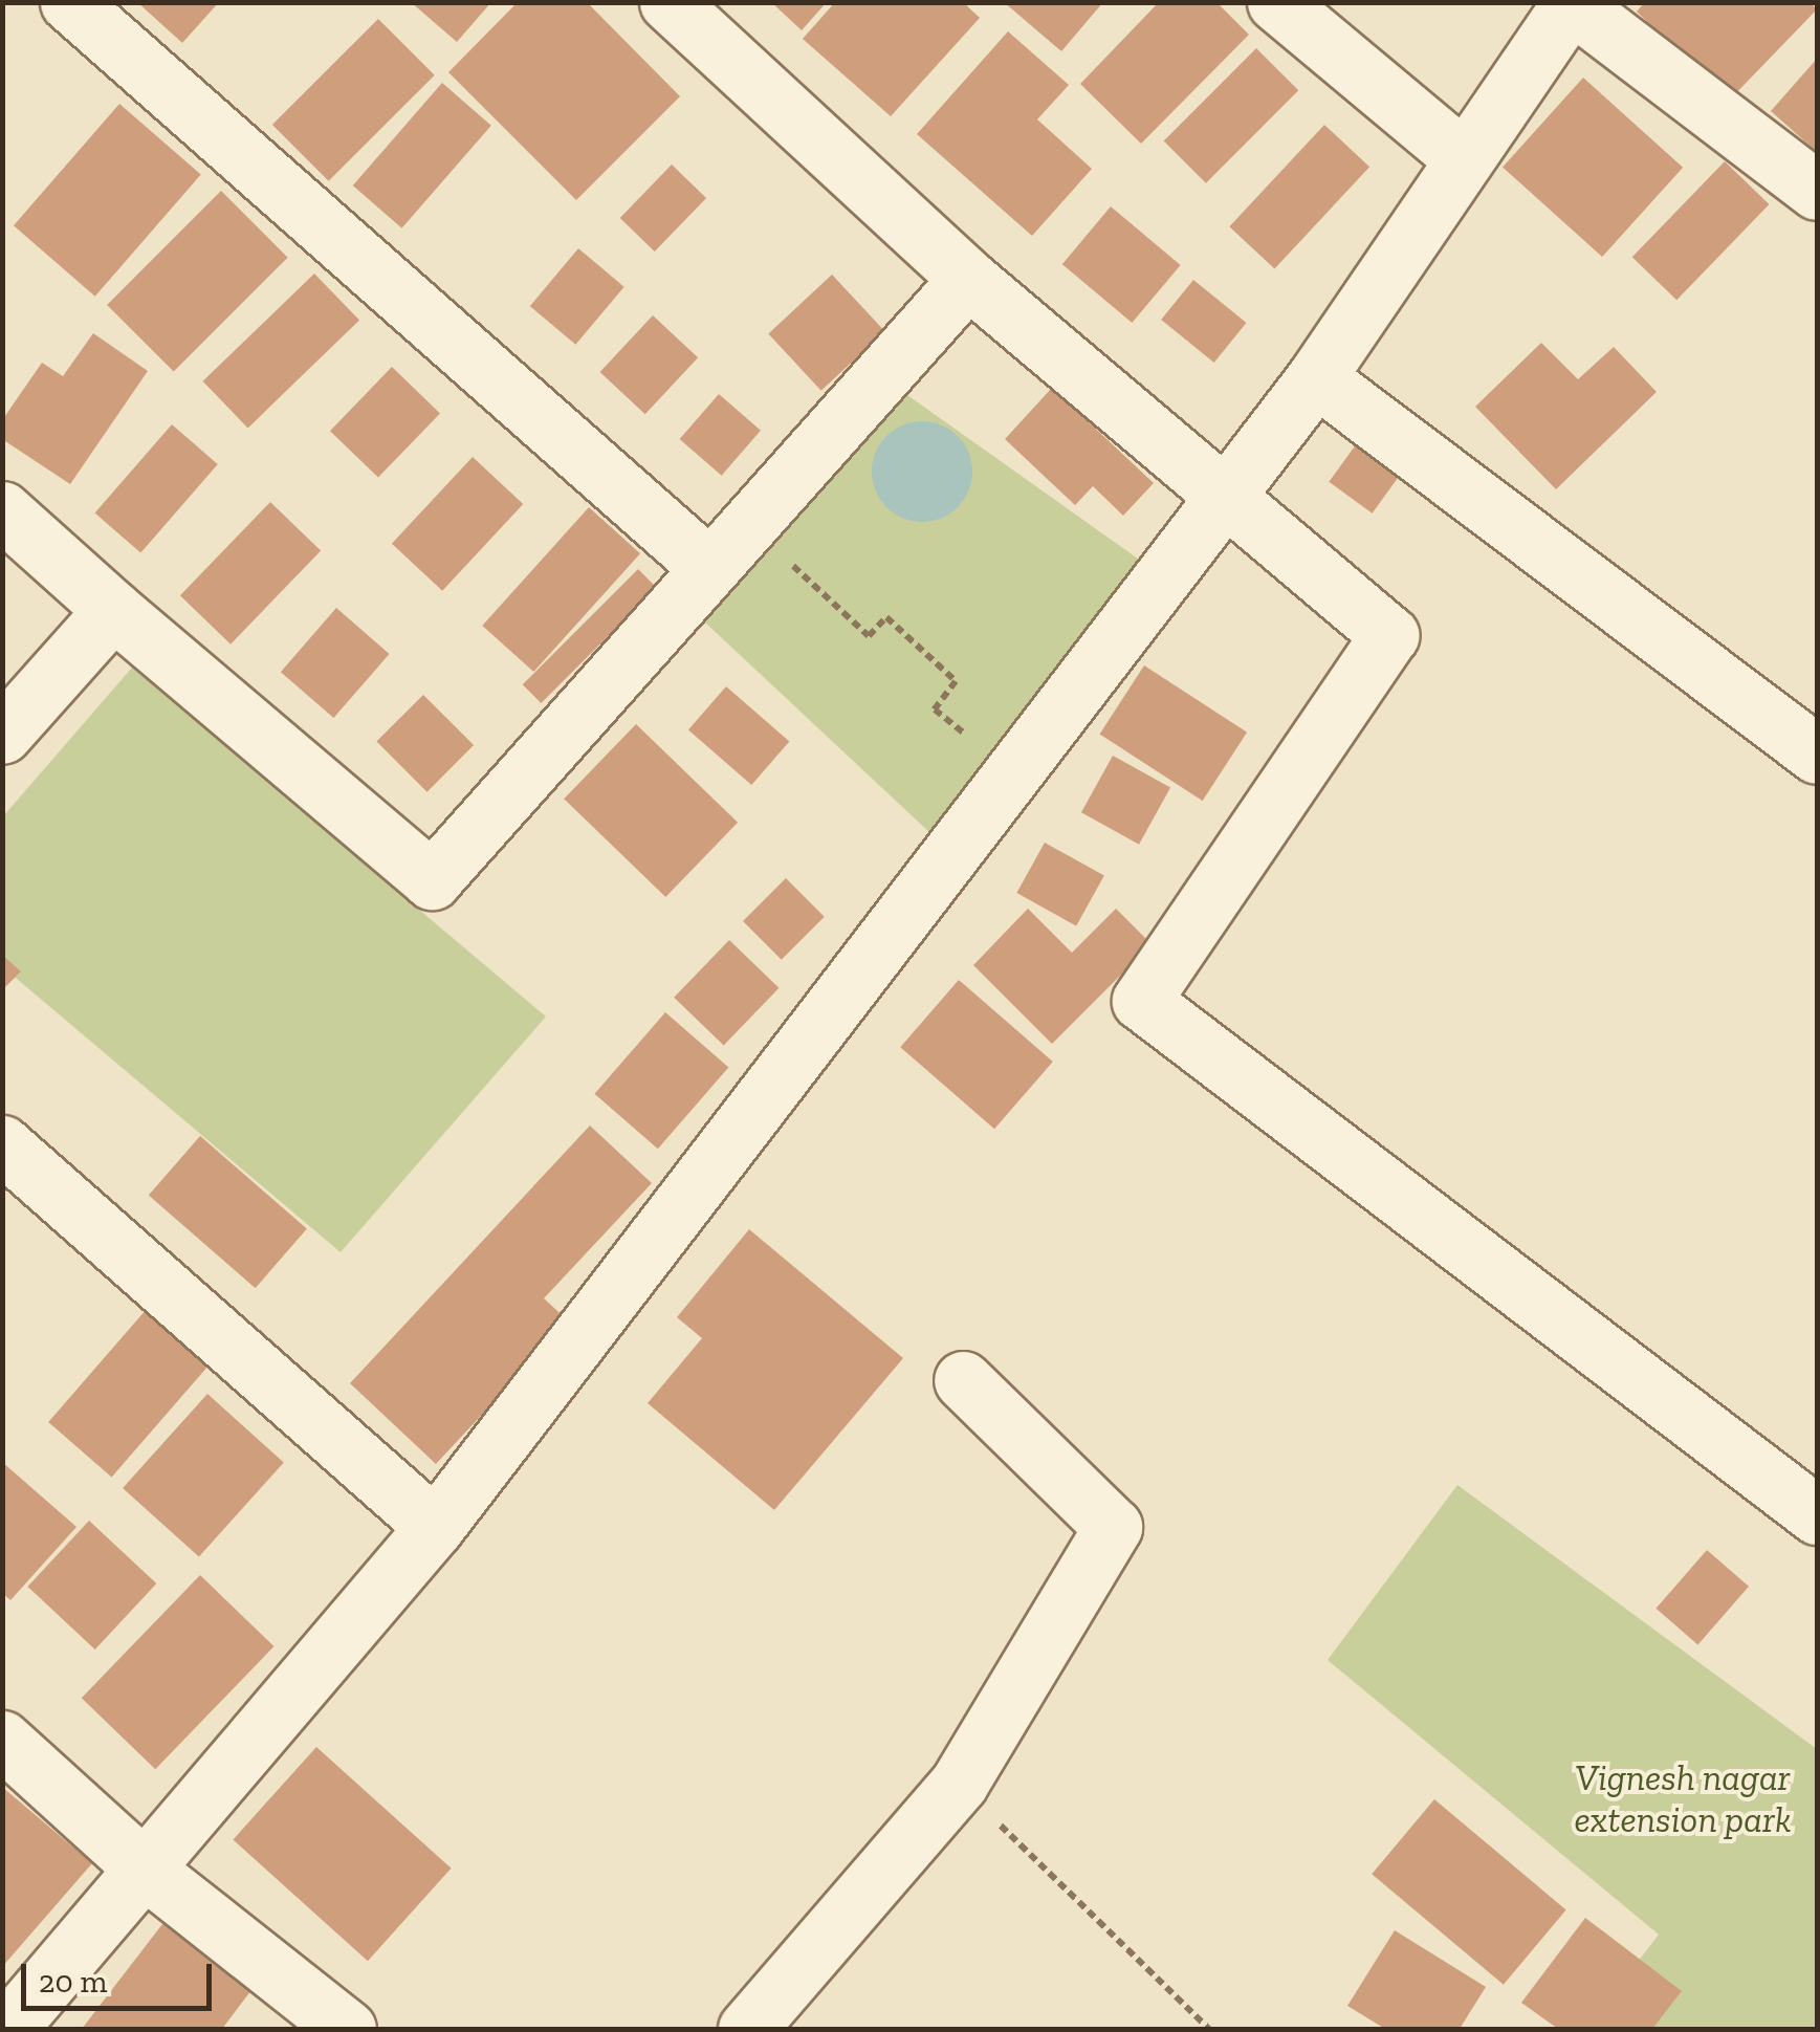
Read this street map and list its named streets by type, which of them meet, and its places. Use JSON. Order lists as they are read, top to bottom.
{
  "parks": ["Vignesh nagar extension park"],
  "scale_bar": "20 m"
}
